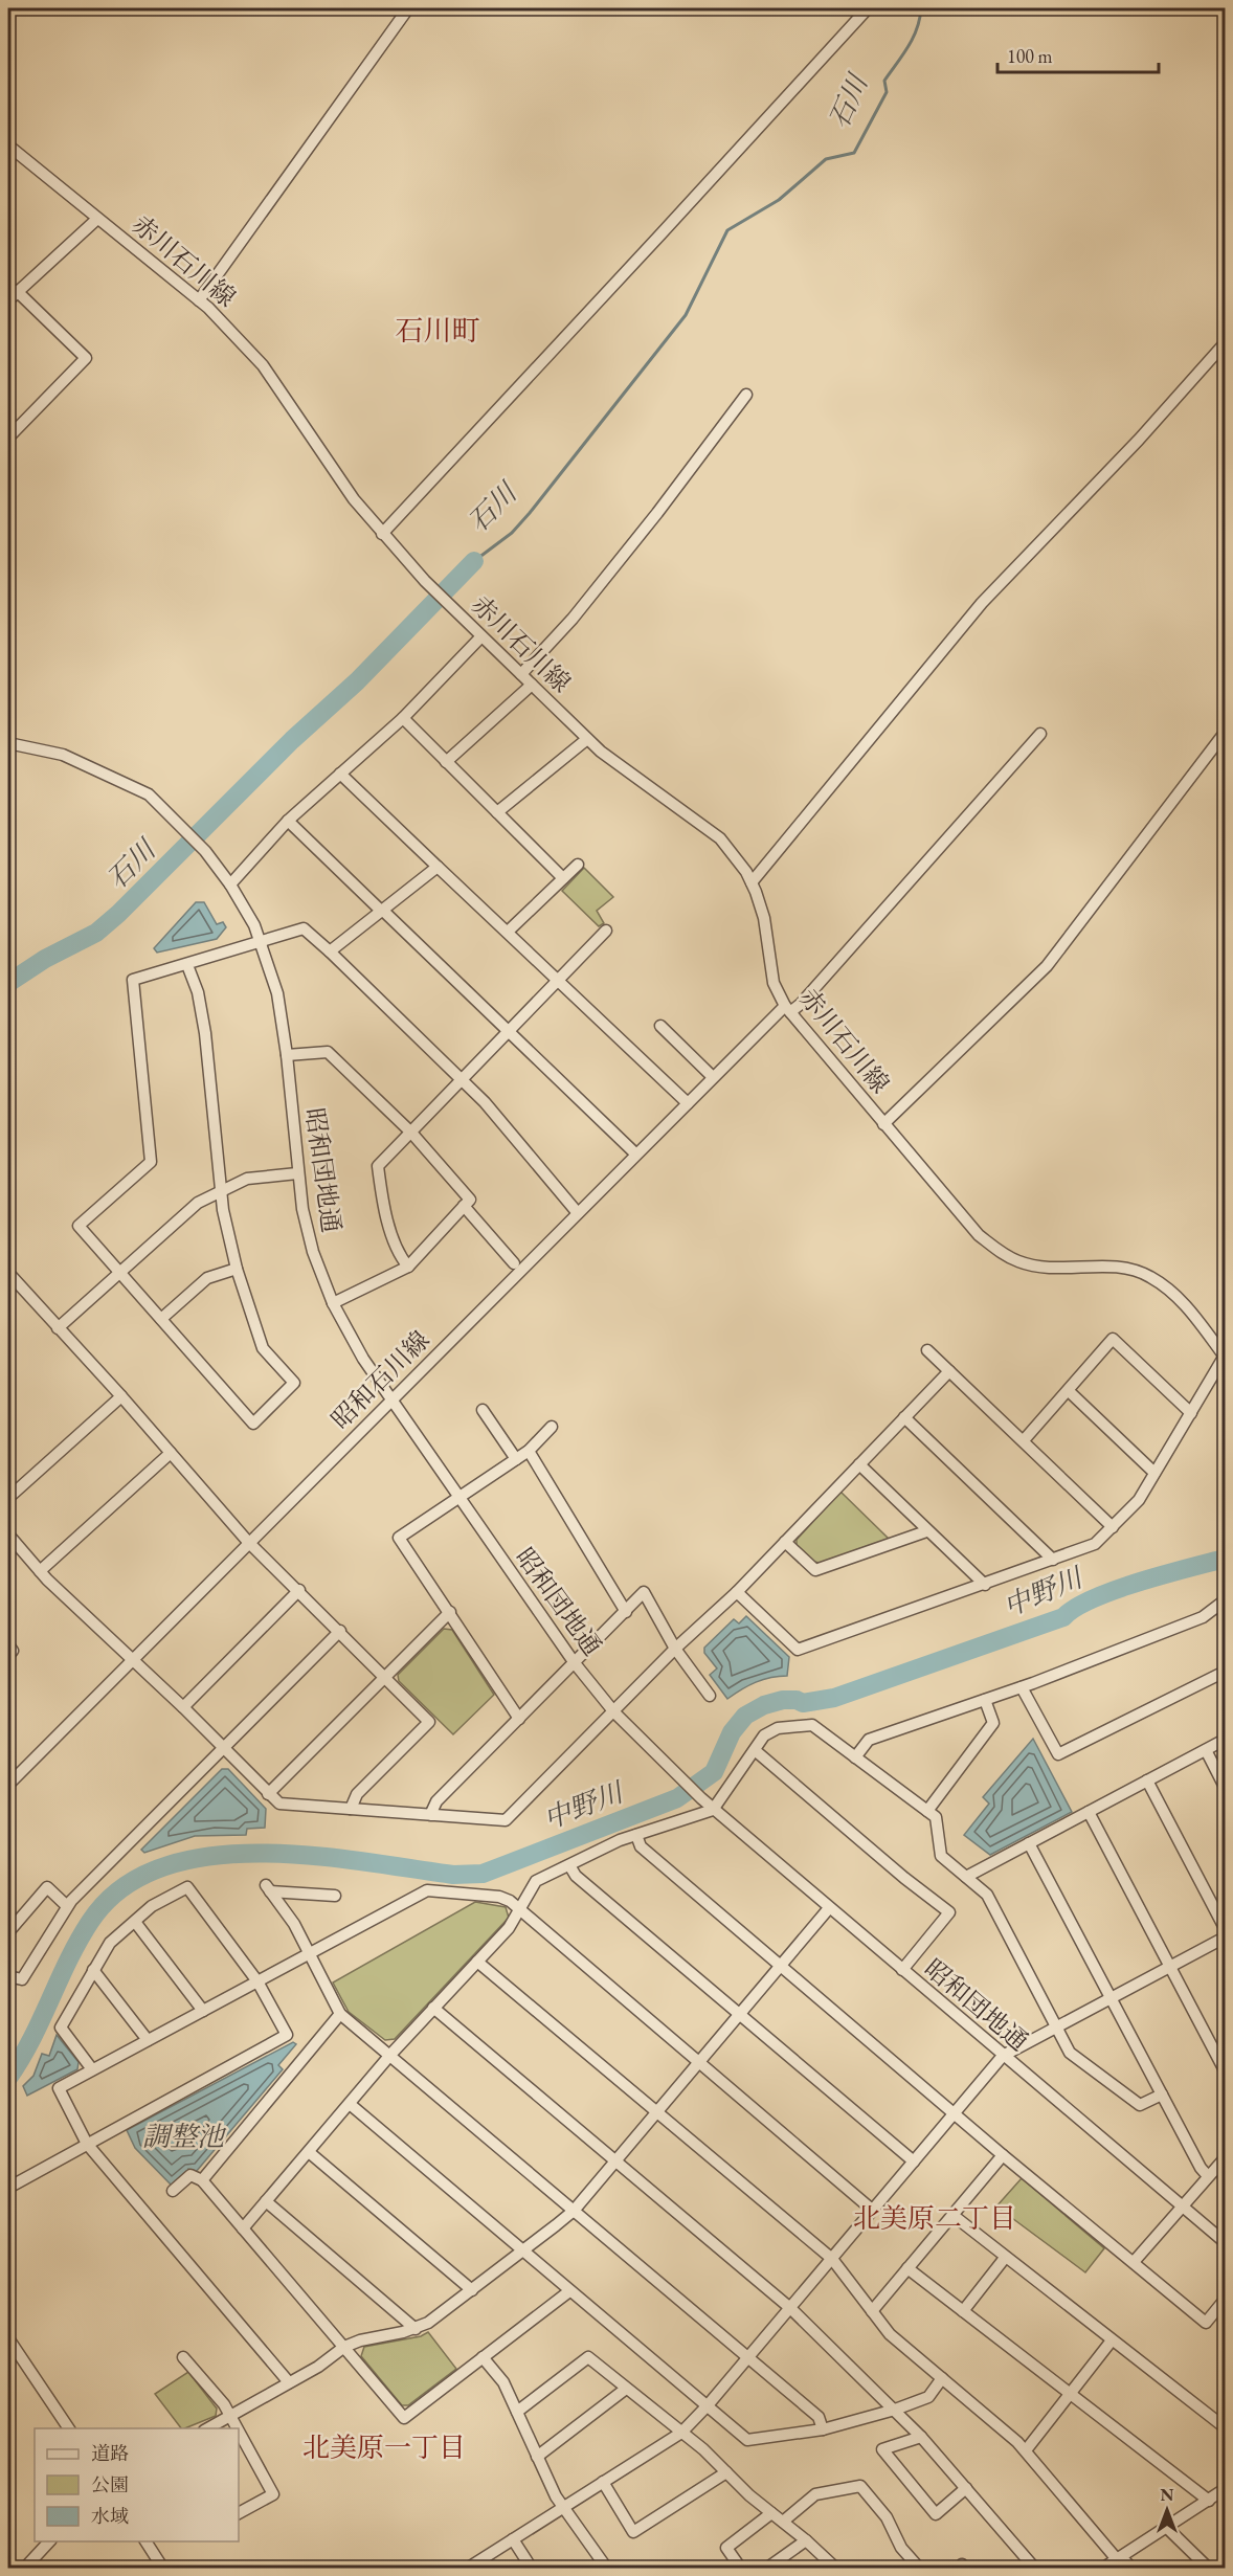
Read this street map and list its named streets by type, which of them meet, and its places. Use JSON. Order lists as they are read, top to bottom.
{
  "streets": {
    "street": ["赤川石川線", "昭和団地通", "昭和石川線"]
  },
  "crossings": [
    ["赤川石川線", "昭和石川線"],
    ["昭和団地通", "昭和石川線"]
  ],
  "districts": ["石川町", "北美原二丁目", "北美原一丁目"],
  "water": ["石川", "中野川", "調整池"],
  "legend": ["道路", "公園", "水域"],
  "scale_bar": "100 m",
  "north": "top"
}
